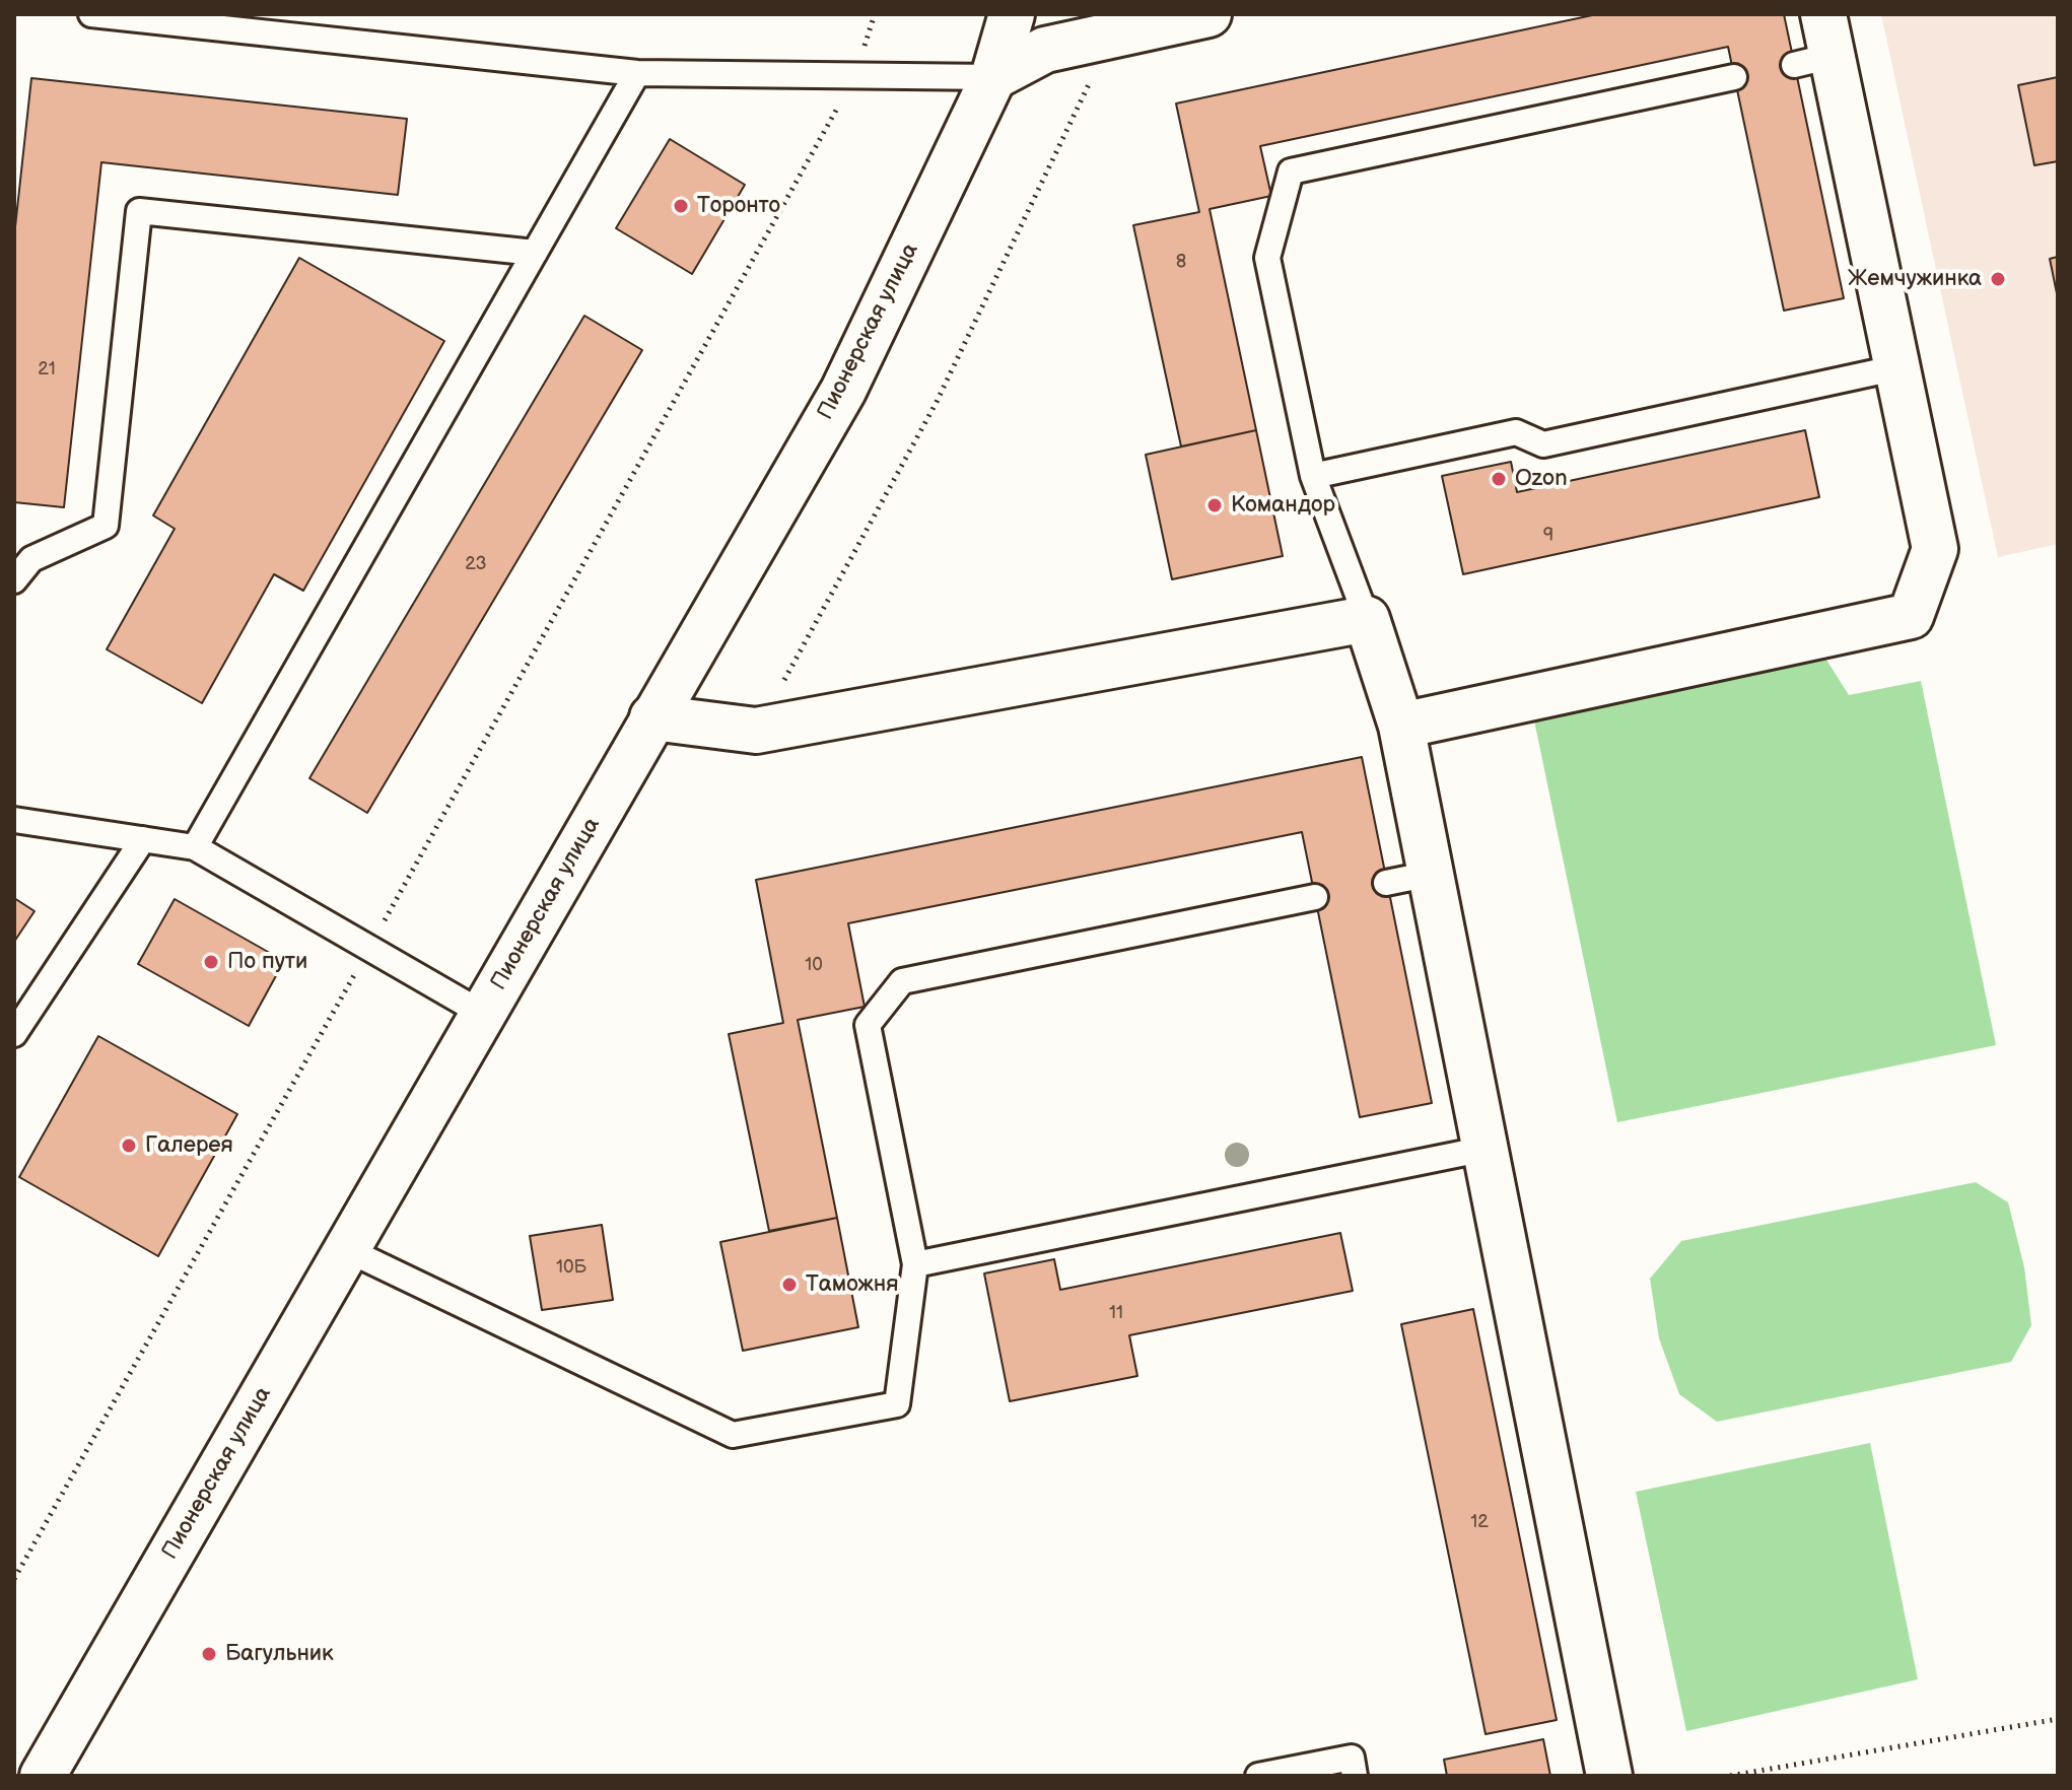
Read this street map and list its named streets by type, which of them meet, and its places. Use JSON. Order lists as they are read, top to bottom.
{
  "streets": {
    "street": ["Пионерская улица"]
  },
  "places": [
    "Торонто",
    "Жемчужинка",
    "Ozon",
    "Командор",
    "По пути",
    "Галерея",
    "Таможня",
    "Багульник"
  ],
  "house_numbers": [
    "8",
    "21",
    "9",
    "23",
    "10",
    "10Б",
    "11",
    "12"
  ]
}
